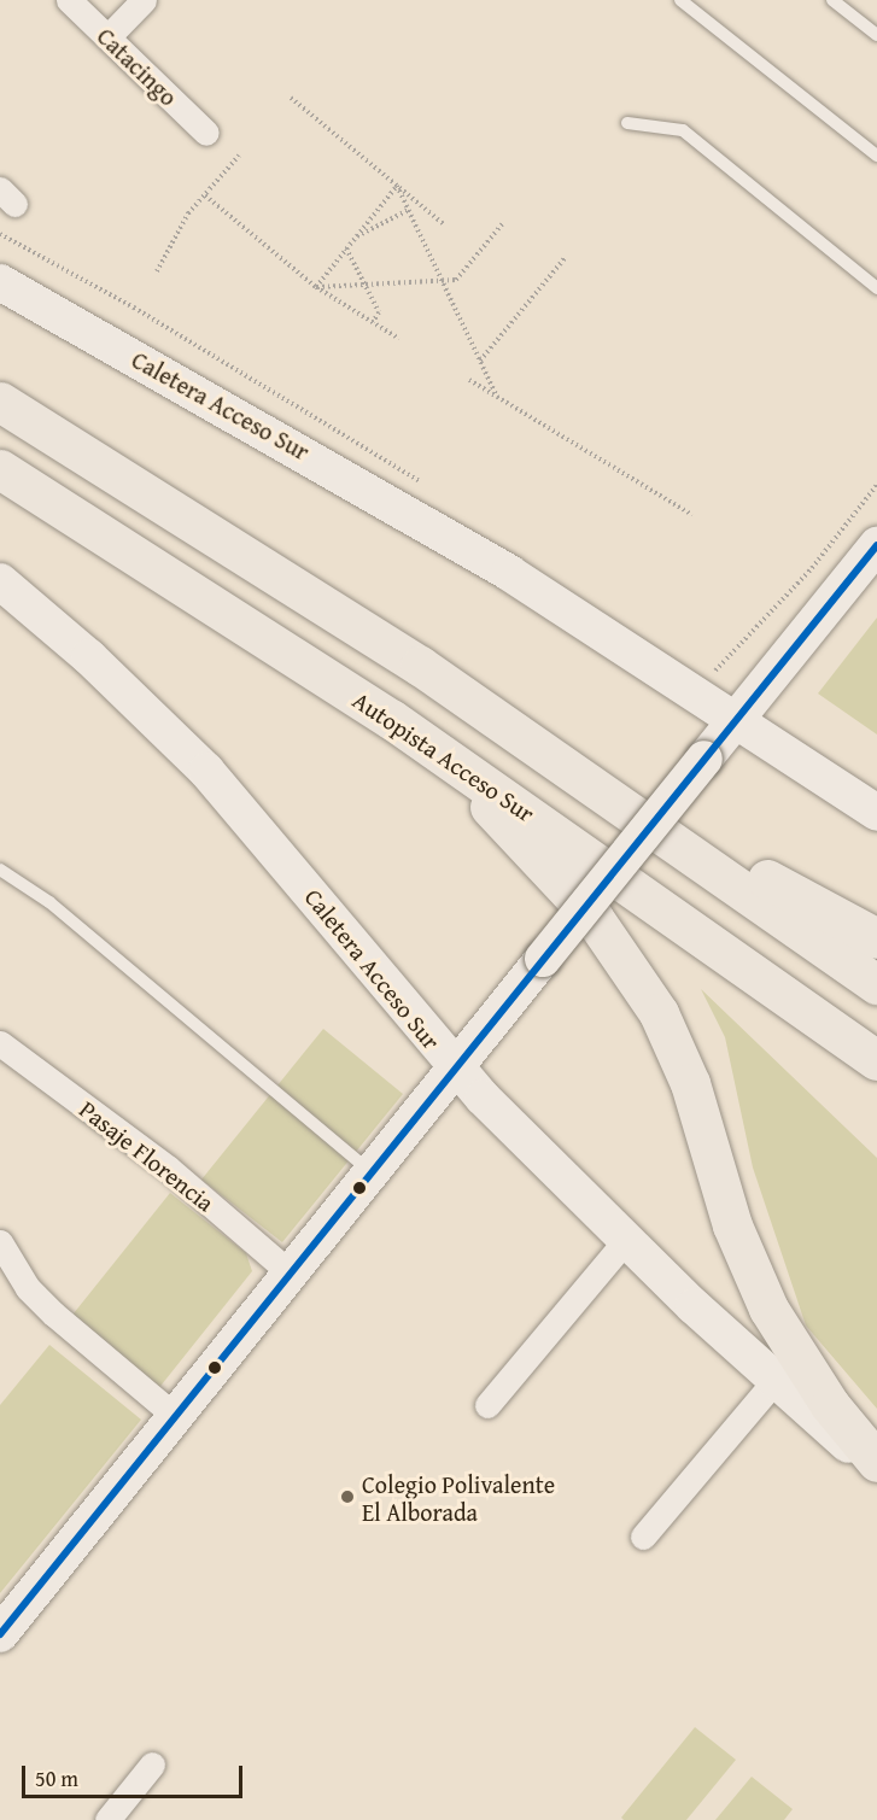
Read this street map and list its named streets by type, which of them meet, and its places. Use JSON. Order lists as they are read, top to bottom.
{
  "streets": {
    "highway": ["Autopista Acceso Sur"],
    "main road": ["Caletera Acceso Sur"],
    "street": ["Catacingo", "Pasaje Florencia"]
  },
  "places": ["Colegio Polivalente El Alborada"],
  "scale_bar": "50 m"
}
